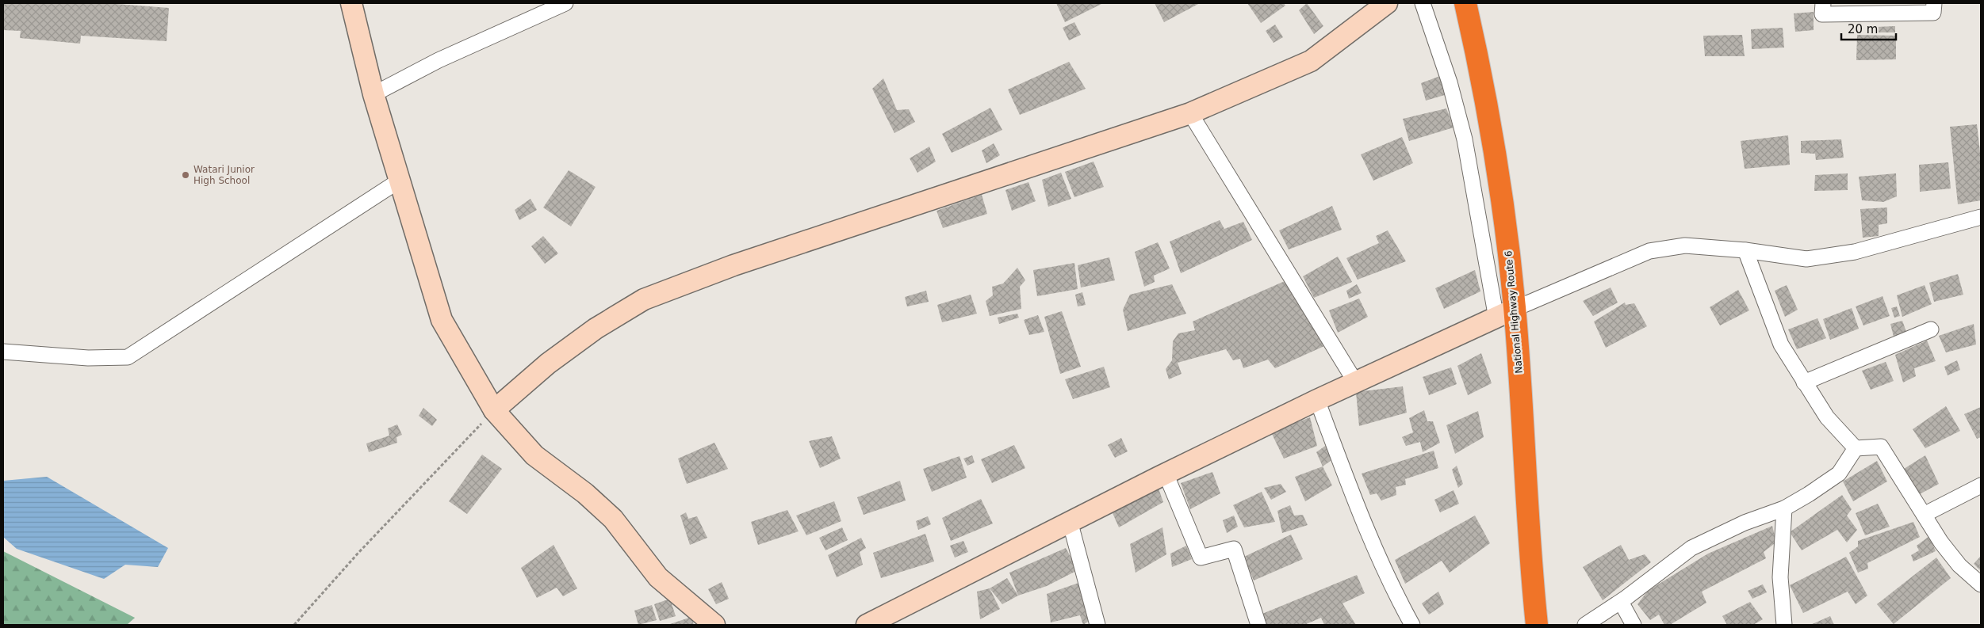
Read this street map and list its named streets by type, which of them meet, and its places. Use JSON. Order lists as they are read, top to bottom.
{
  "streets": {
    "highway": ["National Highway Route 6"]
  },
  "places": ["Watari Junior High School"],
  "scale_bar": "20 m"
}
